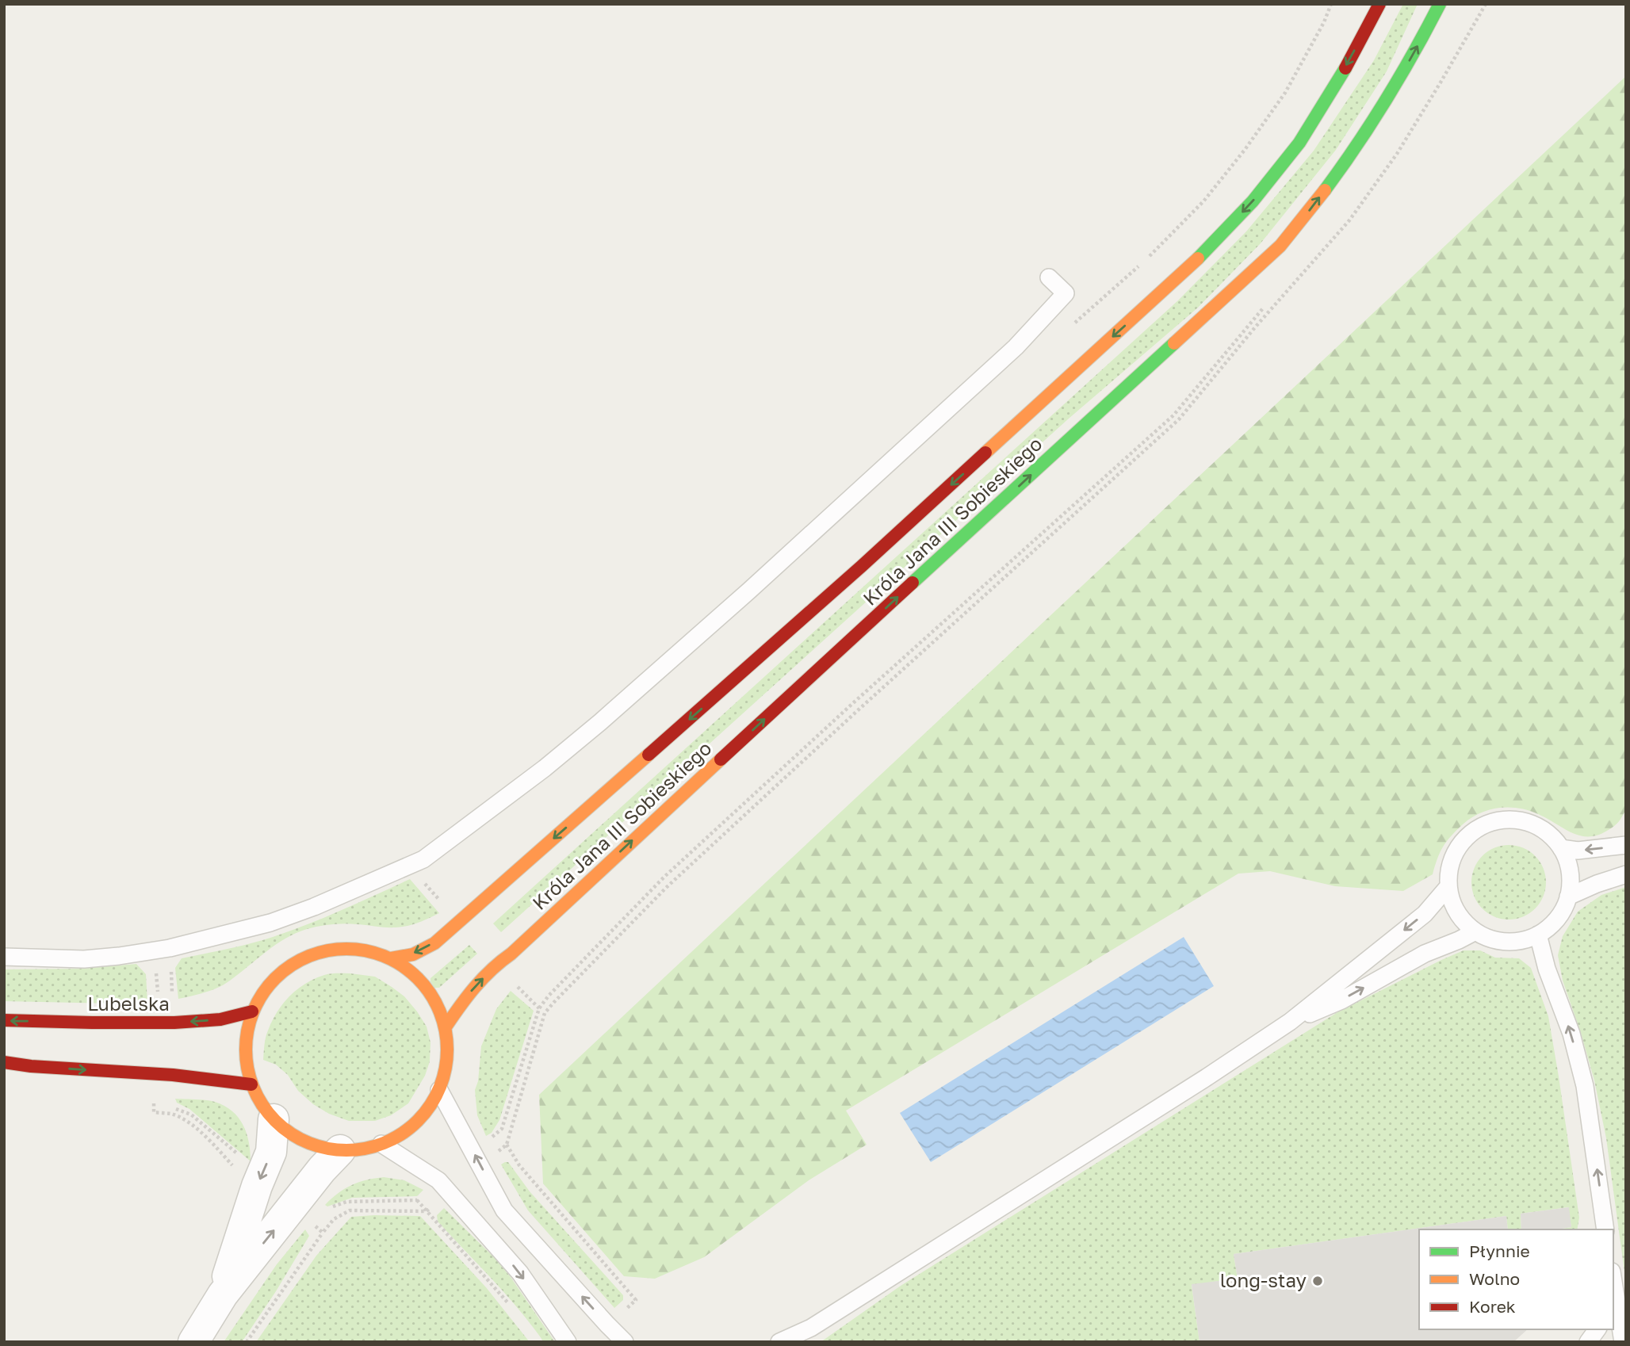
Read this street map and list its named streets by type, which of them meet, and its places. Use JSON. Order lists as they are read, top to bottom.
{
  "streets": {
    "main road": ["Króla Jana III Sobieskiego", "Lubelska"]
  },
  "places": ["long-stay"],
  "legend": ["Płynnie", "Wolno", "Korek"]
}
